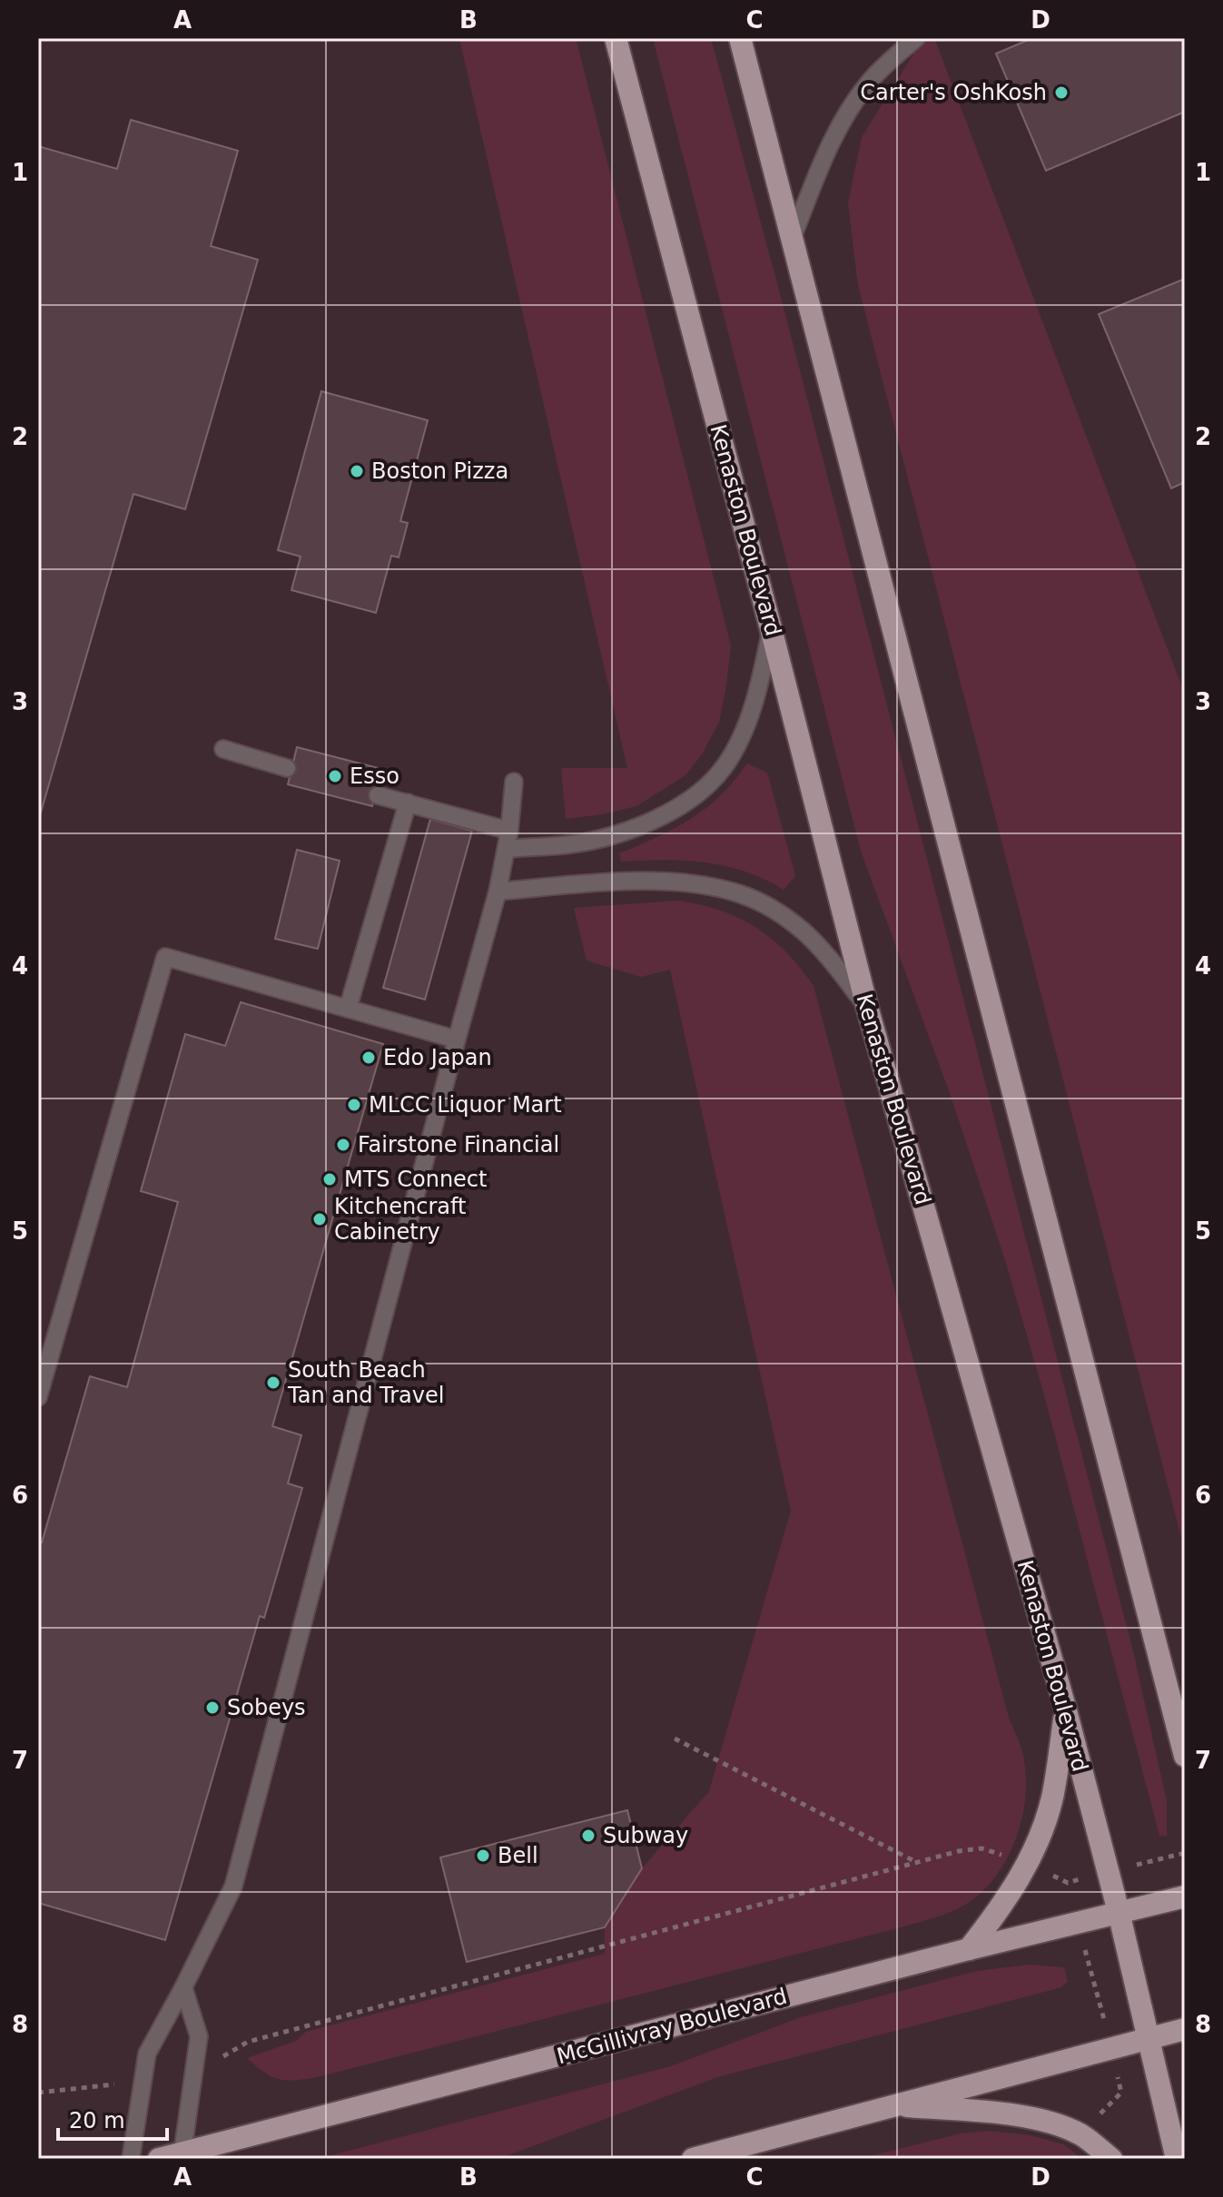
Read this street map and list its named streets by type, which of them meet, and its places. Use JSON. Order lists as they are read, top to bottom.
{
  "streets": {
    "main road": ["Kenaston Boulevard", "McGillivray Boulevard"]
  },
  "crossings": [
    ["Kenaston Boulevard", "McGillivray Boulevard"]
  ],
  "places": [
    "Carter's OshKosh",
    "Boston Pizza",
    "Esso",
    "Edo Japan",
    "MLCC Liquor Mart",
    "Fairstone Financial",
    "MTS Connect",
    "Kitchencraft Cabinetry",
    "South Beach Tan and Travel",
    "Sobeys",
    "Subway",
    "Bell"
  ],
  "scale_bar": "20 m",
  "grid": {
    "columns": [
      "A",
      "B",
      "C",
      "D"
    ],
    "rows": [
      "1",
      "2",
      "3",
      "4",
      "5",
      "6",
      "7",
      "8"
    ]
  }
}
